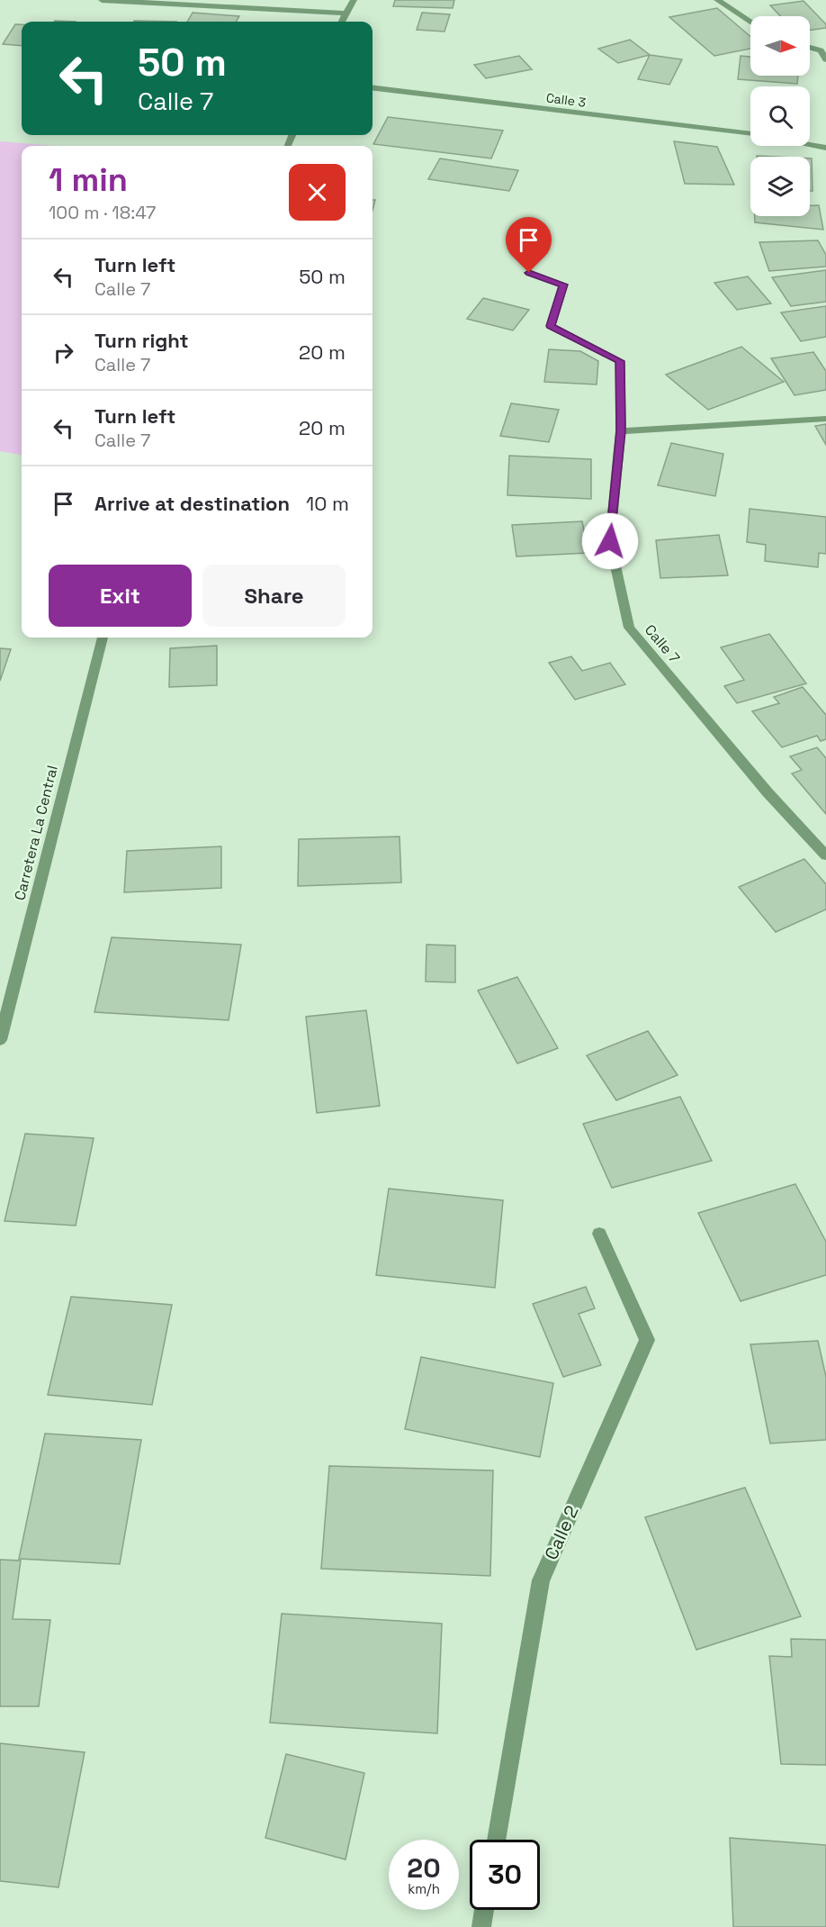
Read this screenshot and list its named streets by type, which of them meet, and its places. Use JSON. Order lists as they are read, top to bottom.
{
  "streets": {
    "street": [
      "Calle 3",
      "Calle 7",
      "Carretera La Central",
      "Calle 2"
    ]
  },
  "north": "right",
  "page": {
    "turn": ["50 m", "Calle 7"],
    "heading": ["1 min", "100 m · 18:47"],
    "list": [
      {
        "name": "Turn left",
        "note": "Calle 7",
        "value": "50 m"
      },
      {
        "name": "Turn right",
        "note": "Calle 7",
        "value": "20 m"
      },
      {
        "name": "Turn left",
        "note": "Calle 7",
        "value": "20 m"
      },
      {
        "name": "Arrive at destination",
        "value": "10 m"
      }
    ],
    "buttons": ["Exit", "Share"],
    "speed": "20 km/h",
    "limit": "30"
  }
}
